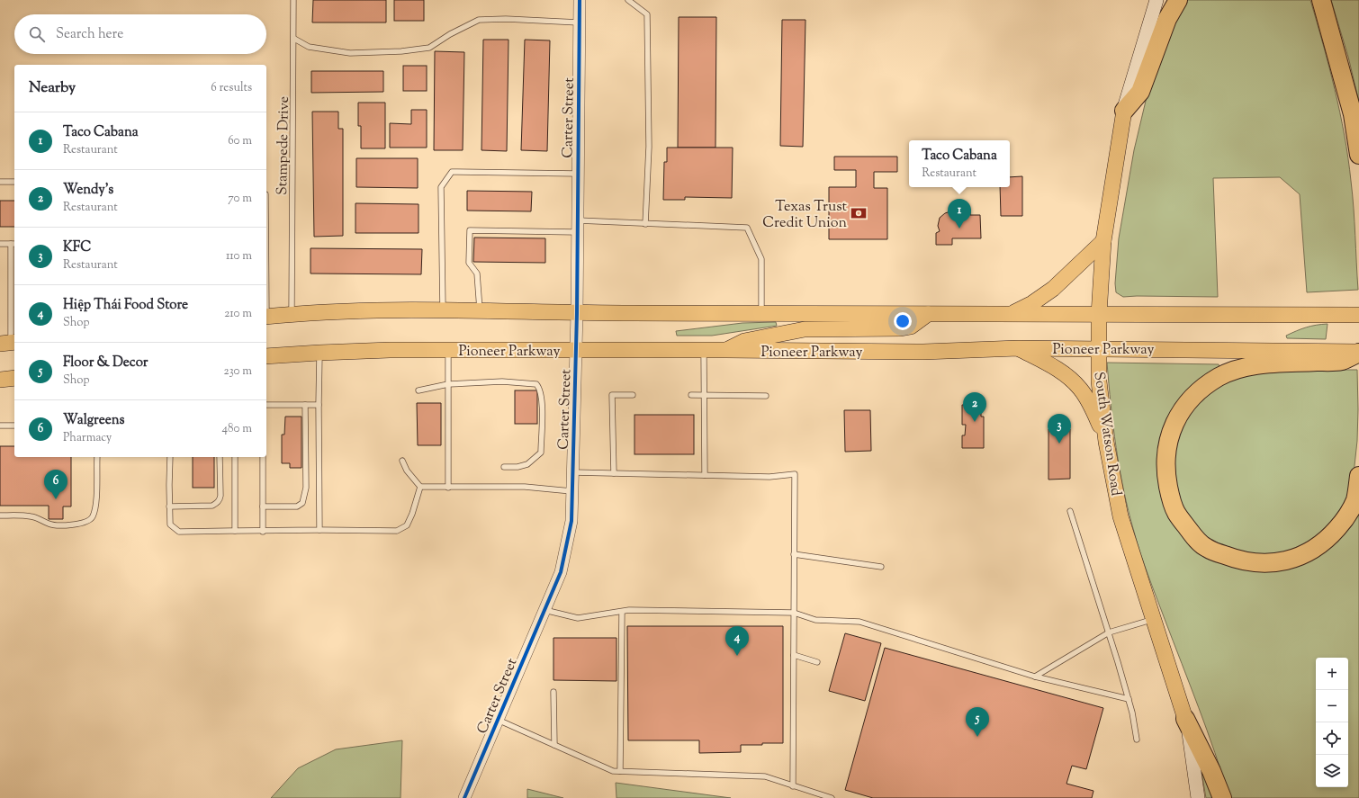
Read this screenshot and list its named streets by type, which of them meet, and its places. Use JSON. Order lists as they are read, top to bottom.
{
  "streets": {
    "main road": ["Pioneer Parkway", "South Watson Road"],
    "street": ["Carter Street"],
    "lane": ["Stampede Drive"]
  },
  "crossings": [
    ["Carter Street", "Pioneer Parkway"],
    ["Pioneer Parkway", "South Watson Road"]
  ],
  "places": {
    "bank": ["Texas Trust Credit Union"]
  },
  "page": {
    "search": "Search here",
    "heading": ["Nearby", "6 results"],
    "list": [
      {
        "mark": "1",
        "name": "Taco Cabana",
        "note": "Restaurant",
        "value": "60 m"
      },
      {
        "mark": "2",
        "name": "Wendy's",
        "note": "Restaurant",
        "value": "70 m"
      },
      {
        "mark": "3",
        "name": "KFC",
        "note": "Restaurant",
        "value": "110 m"
      },
      {
        "mark": "4",
        "name": "Hiệp Thái Food Store",
        "note": "Shop",
        "value": "210 m"
      },
      {
        "mark": "5",
        "name": "Floor & Decor",
        "note": "Shop",
        "value": "230 m"
      },
      {
        "mark": "6",
        "name": "Walgreens",
        "note": "Pharmacy",
        "value": "480 m"
      }
    ],
    "popup": ["Taco Cabana", "Restaurant"],
    "pins": [
      "1",
      "2",
      "3",
      "6",
      "4",
      "5"
    ],
    "map_buttons": ["+", "−"]
  }
}
